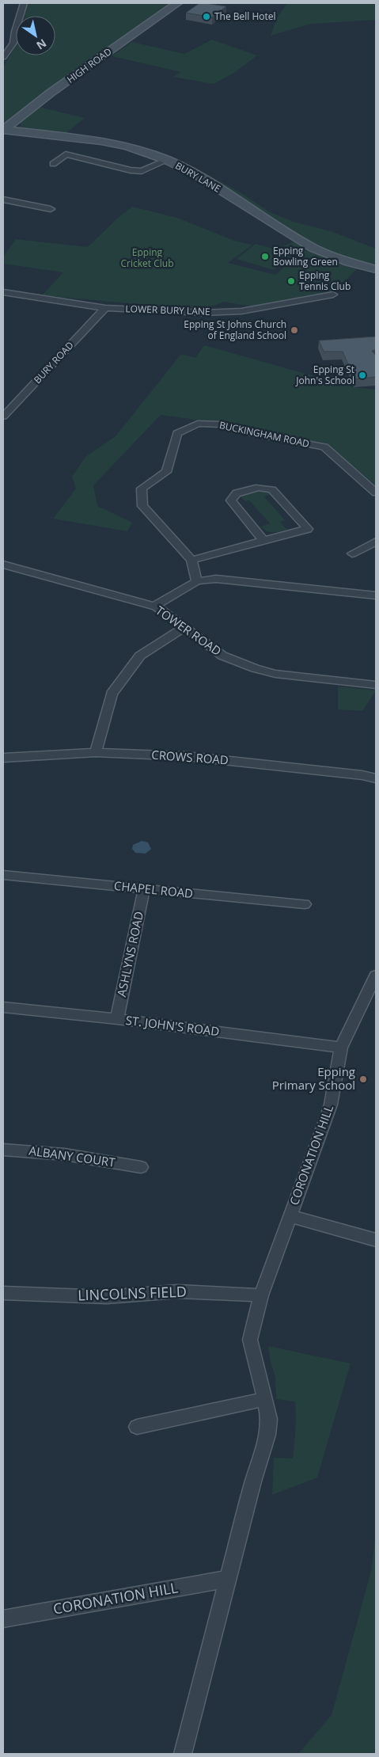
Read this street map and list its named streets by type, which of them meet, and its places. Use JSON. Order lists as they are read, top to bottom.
{
  "streets": {
    "main road": ["HIGH ROAD", "BURY LANE"],
    "street": [
      "LOWER BURY LANE",
      "BURY ROAD",
      "BUCKINGHAM ROAD",
      "TOWER ROAD",
      "CROWS ROAD",
      "CHAPEL ROAD",
      "ASHLYNS ROAD",
      "ST. JOHN'S ROAD",
      "CORONATION HILL",
      "ALBANY COURT",
      "LINCOLNS FIELD"
    ]
  },
  "crossings": [
    ["HIGH ROAD", "BURY LANE"],
    ["LOWER BURY LANE", "BURY ROAD"],
    ["CHAPEL ROAD", "ASHLYNS ROAD"],
    ["ASHLYNS ROAD", "ST. JOHN'S ROAD"],
    ["ST. JOHN'S ROAD", "CORONATION HILL"],
    ["CORONATION HILL", "LINCOLNS FIELD"]
  ],
  "parks": ["Epping Cricket Club"],
  "places": [
    "The Bell Hotel",
    "Epping Bowling Green",
    "Epping Tennis Club",
    "Epping St Johns Church of England School",
    "Epping St John's School",
    "Epping Primary School"
  ],
  "north": "bottom right"
}
